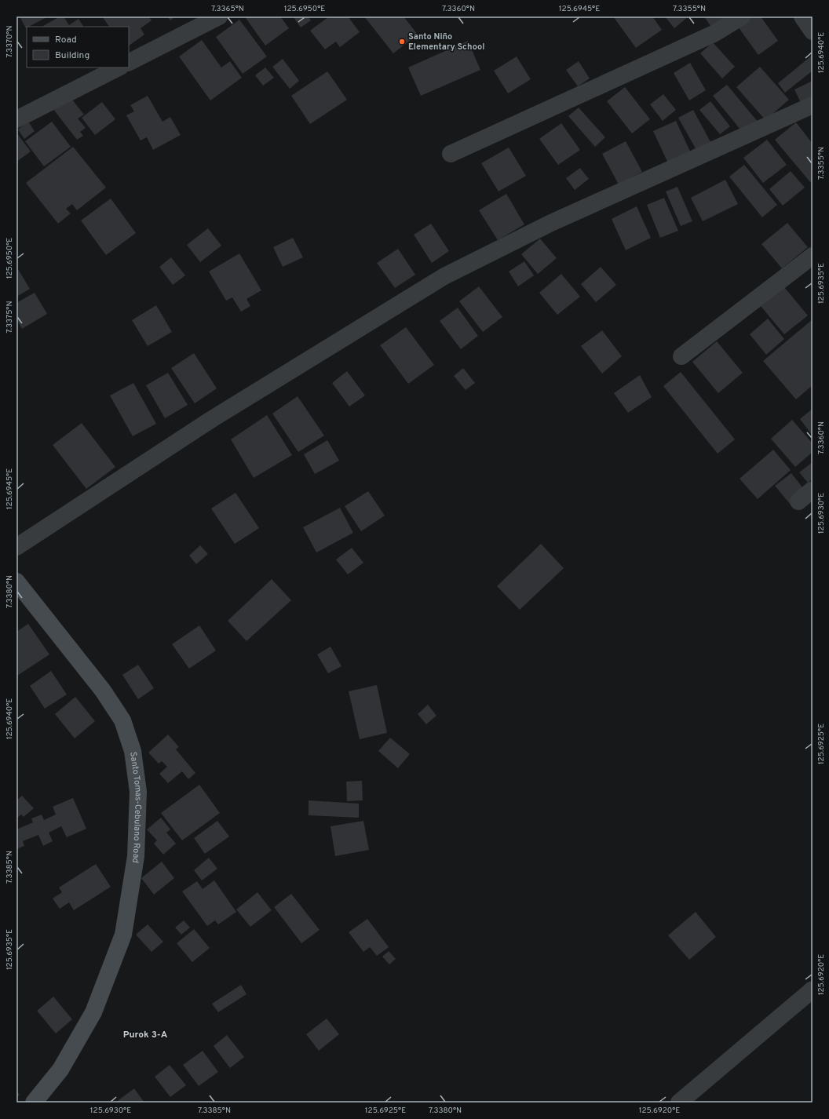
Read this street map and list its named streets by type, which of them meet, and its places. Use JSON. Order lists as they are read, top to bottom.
{
  "streets": {
    "street": ["Santo Tomas-Cebulano Road"]
  },
  "districts": ["Purok 3-A"],
  "places": ["Santo Niño Elementary School"],
  "legend": ["Road", "Building"],
  "coordinates": [
    "7.3365°N",
    "125.6950°E",
    "7.3360°N",
    "125.6945°E",
    "7.3355°N",
    "7.3370°N",
    "125.6940°E",
    "125.6935°E",
    "7.3375°N",
    "125.6930°E",
    "7.3380°N",
    "125.6925°E",
    "7.3385°N",
    "125.6920°E"
  ]
}
